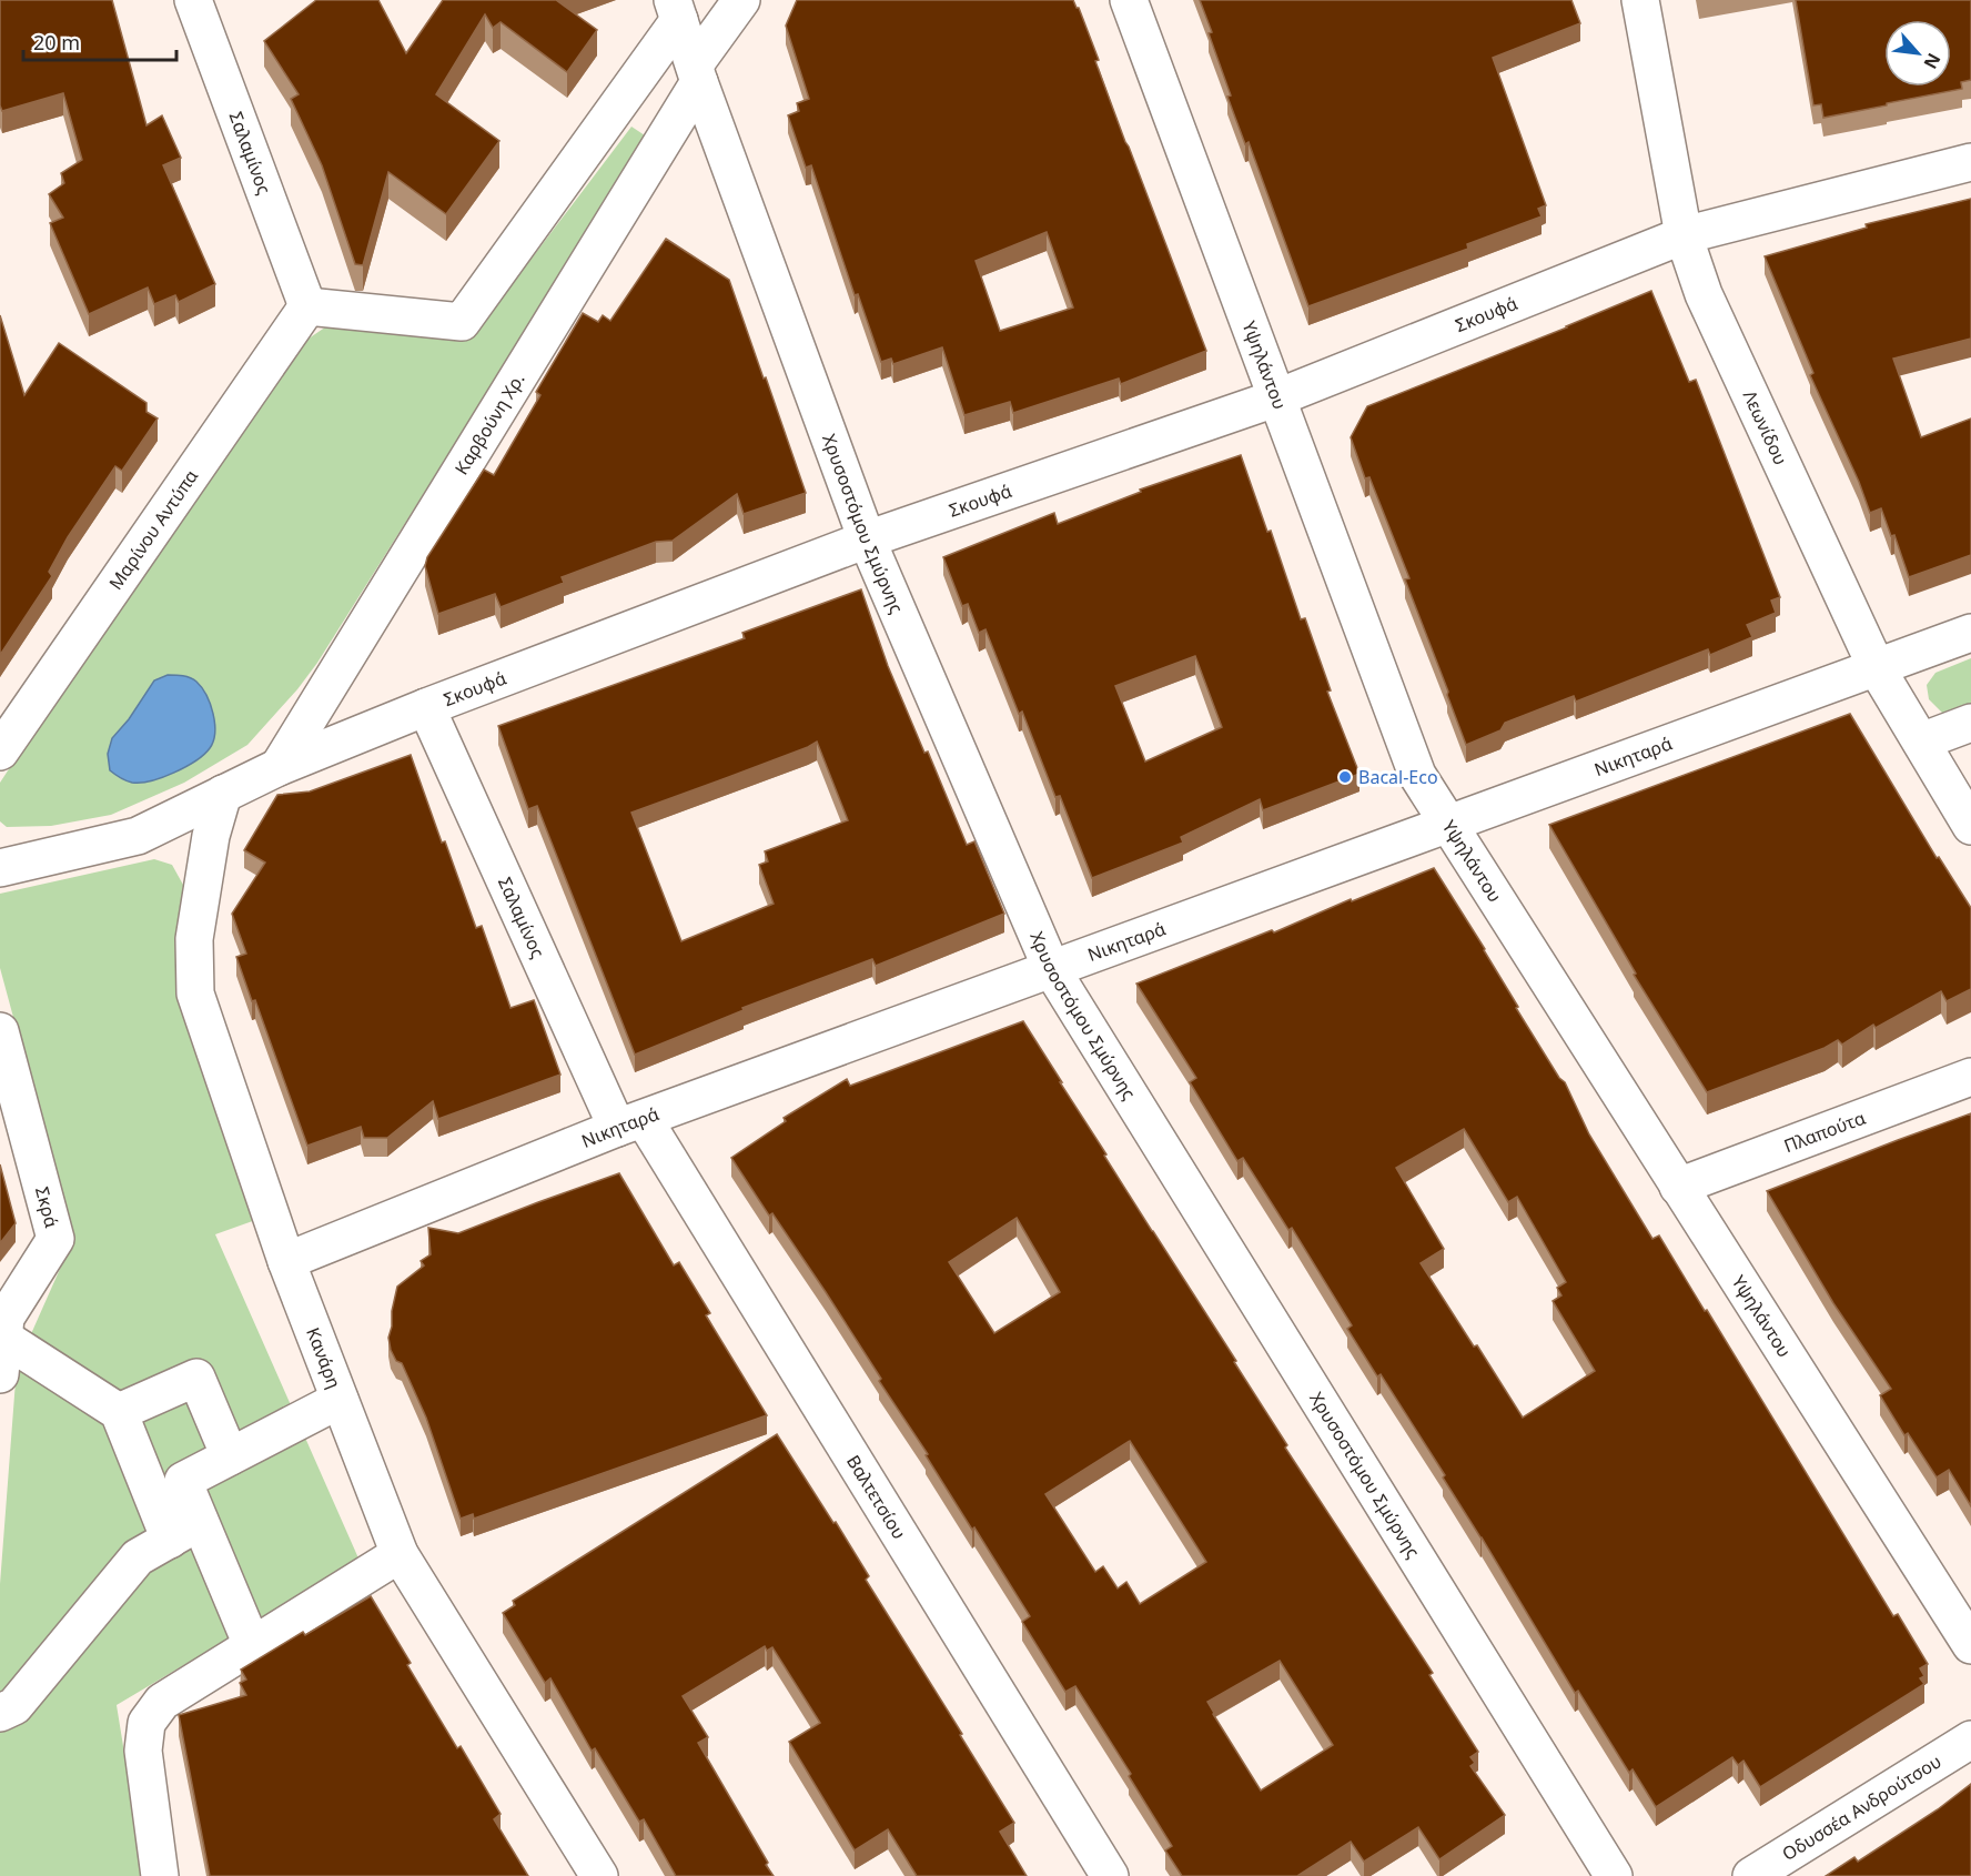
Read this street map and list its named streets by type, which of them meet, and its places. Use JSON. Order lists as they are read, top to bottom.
{
  "streets": {
    "street": [
      "Σαλαμίνος",
      "Σκουφά",
      "Υψηλάντου",
      "Καρβούνη Χρ.",
      "Λεωνίδου",
      "Χρυσοστόμου Σμύρνης",
      "Μαρίνου Αντύπα",
      "Νικηταρά",
      "Πλαπούτα",
      "Σκρά",
      "Κανάρη",
      "Βαλτετσίου",
      "Οδυσσέα Ανδρούτσου"
    ]
  },
  "crossings": [
    ["Σαλαμίνος", "Σκουφά"],
    ["Σαλαμίνος", "Μαρίνου Αντύπα"],
    ["Σαλαμίνος", "Νικηταρά"],
    ["Σαλαμίνος", "Βαλτετσίου"],
    ["Σκουφά", "Υψηλάντου"],
    ["Σκουφά", "Καρβούνη Χρ."],
    ["Σκουφά", "Λεωνίδου"],
    ["Σκουφά", "Χρυσοστόμου Σμύρνης"],
    ["Σκουφά", "Κανάρη"],
    ["Υψηλάντου", "Νικηταρά"],
    ["Υψηλάντου", "Πλαπούτα"],
    ["Καρβούνη Χρ.", "Χρυσοστόμου Σμύρνης"],
    ["Λεωνίδου", "Νικηταρά"],
    ["Χρυσοστόμου Σμύρνης", "Νικηταρά"],
    ["Νικηταρά", "Κανάρη"],
    ["Νικηταρά", "Βαλτετσίου"]
  ],
  "places": ["Bacal-Eco"],
  "scale_bar": "20 m",
  "north": "bottom right"
}
